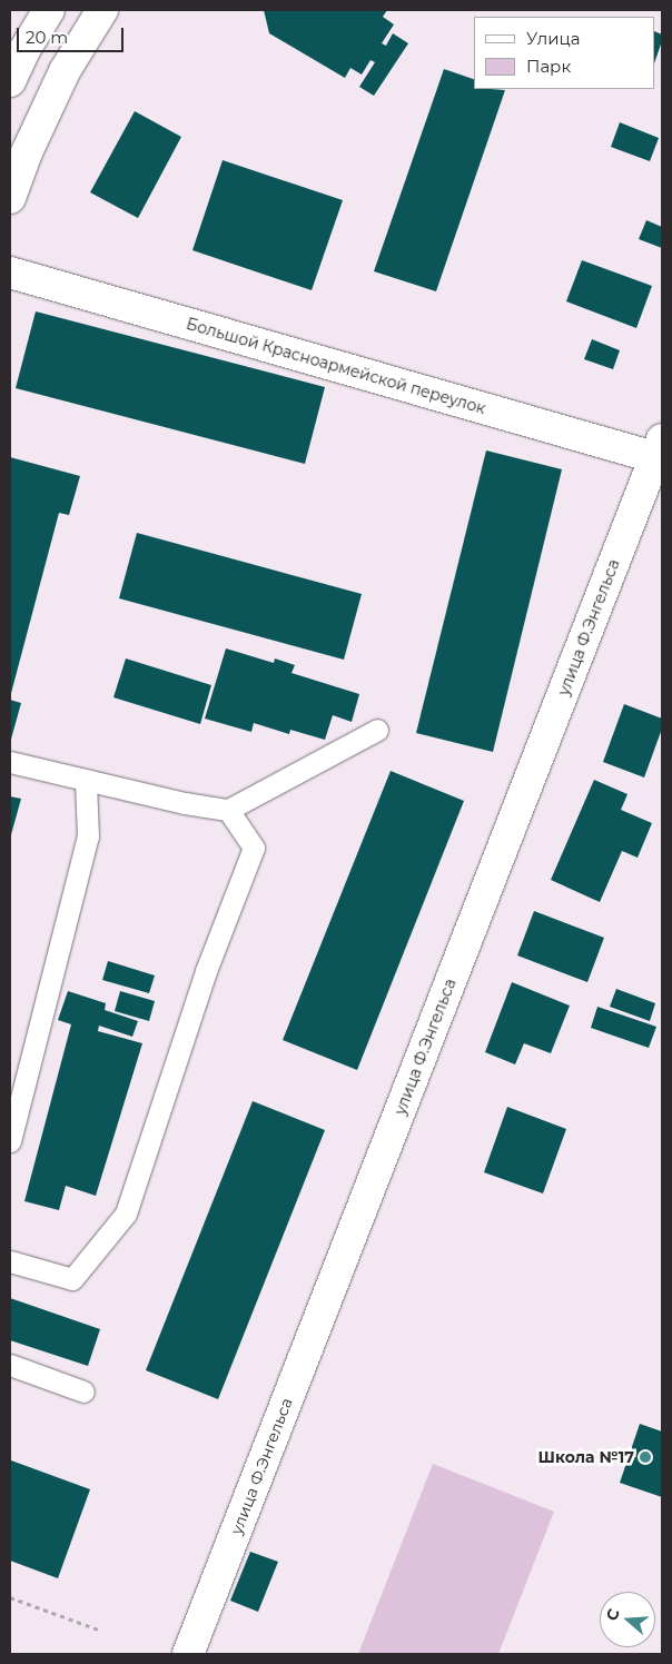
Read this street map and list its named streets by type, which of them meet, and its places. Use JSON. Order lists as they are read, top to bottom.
{
  "streets": {
    "street": ["Большой Красноармейской переулок", "улица Ф.Энгельса"]
  },
  "crossings": [
    ["Большой Красноармейской переулок", "улица Ф.Энгельса"]
  ],
  "places": ["Школа №17"],
  "legend": ["Улица", "Парк"],
  "scale_bar": "20 m",
  "north": "left"
}
